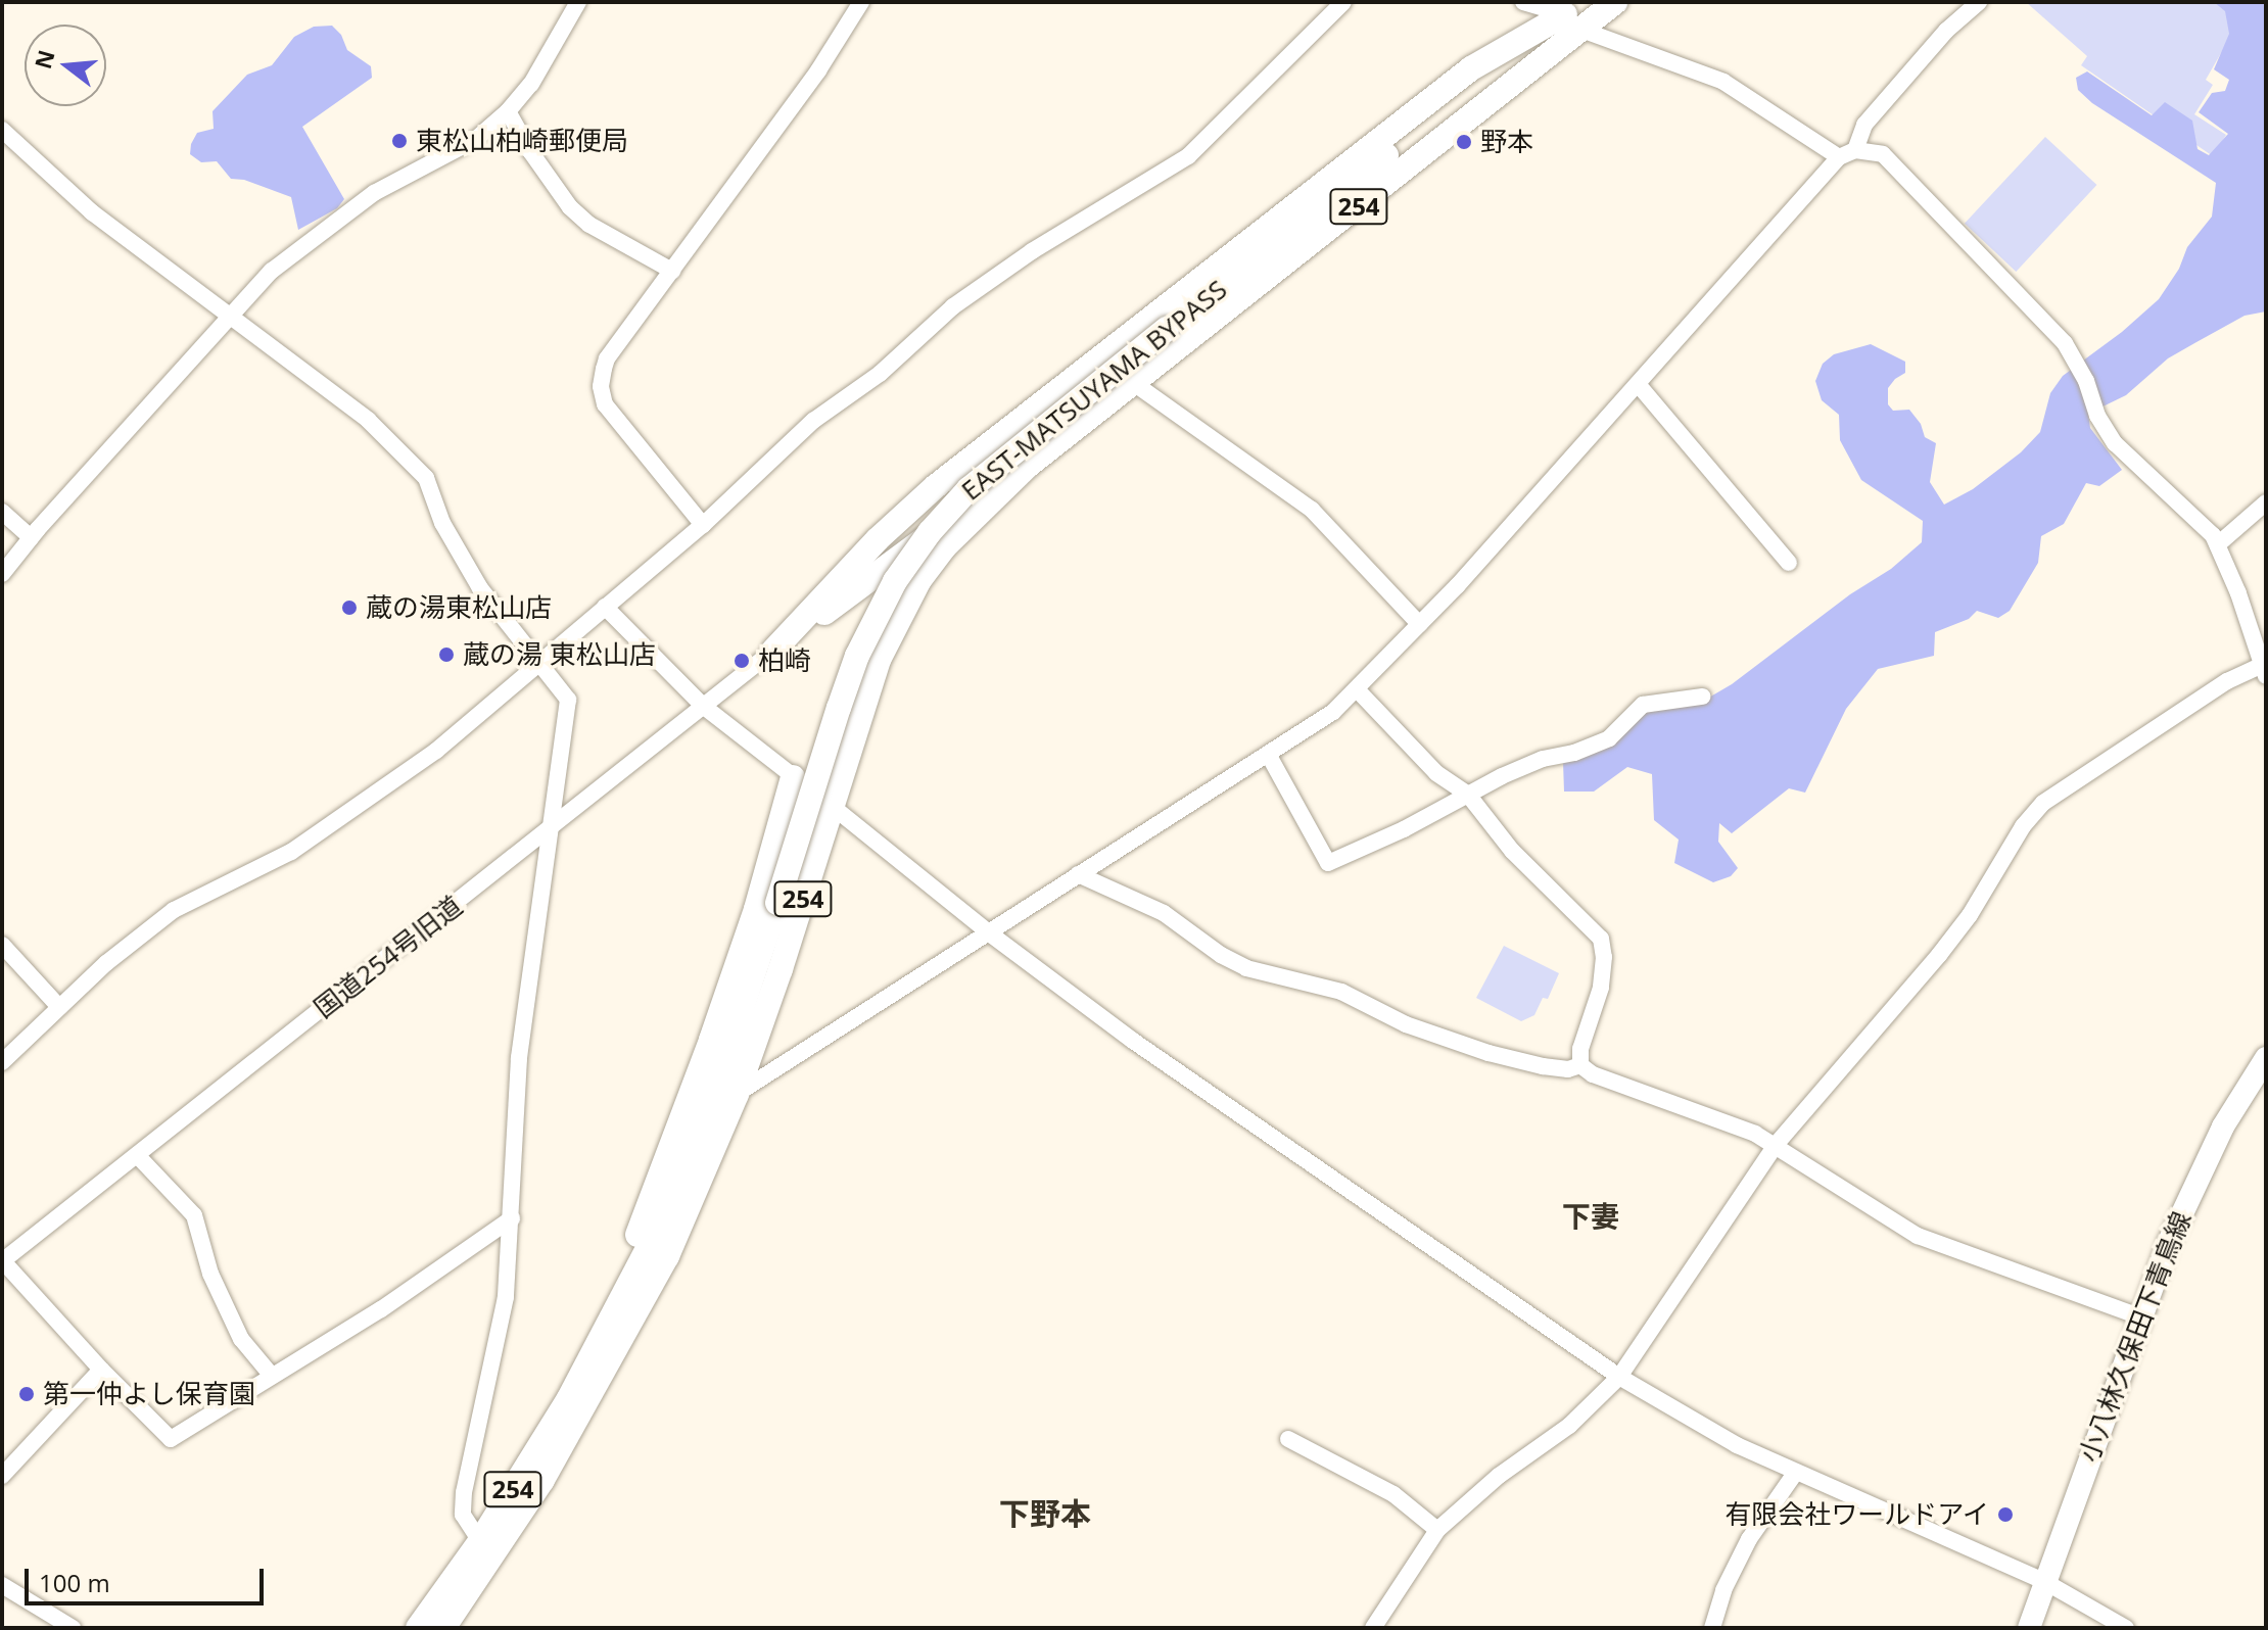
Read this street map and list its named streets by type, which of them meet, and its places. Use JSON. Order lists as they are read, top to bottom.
{
  "streets": {
    "highway": ["254", "EAST-MATSUYAMA BYPASS"],
    "main road": ["小八林久保田下青鳥線"],
    "street": ["国道254号旧道"]
  },
  "crossings": [
    ["254", "EAST-MATSUYAMA BYPASS"]
  ],
  "districts": ["下妻", "下野本"],
  "places": [
    "東松山柏崎郵便局",
    "野本",
    "蔵の湯東松山店",
    "蔵の湯 東松山店",
    "柏崎",
    "第一仲よし保育園",
    "有限会社ワールドアイ"
  ],
  "scale_bar": "100 m",
  "north": "left"
}
